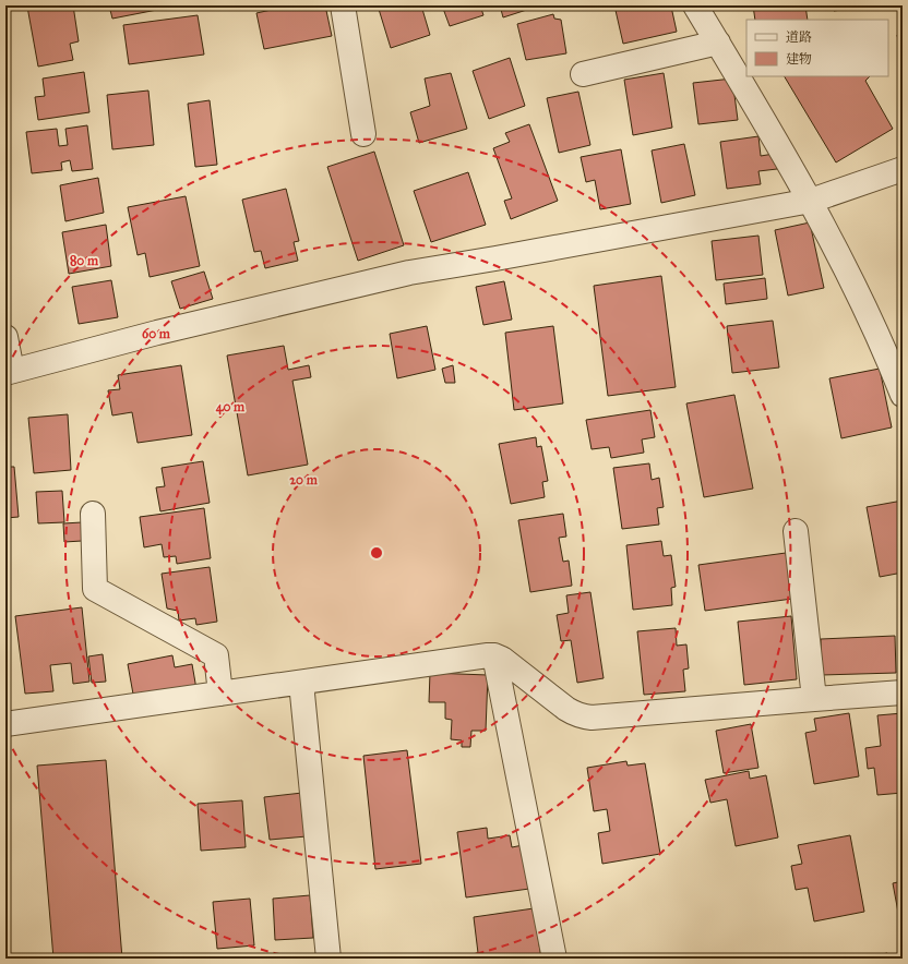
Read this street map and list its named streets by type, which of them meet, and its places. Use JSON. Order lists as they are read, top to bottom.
{
  "legend": ["道路", "建物"],
  "rings": [
    "80 m",
    "60 m",
    "40 m",
    "20 m"
  ]
}
